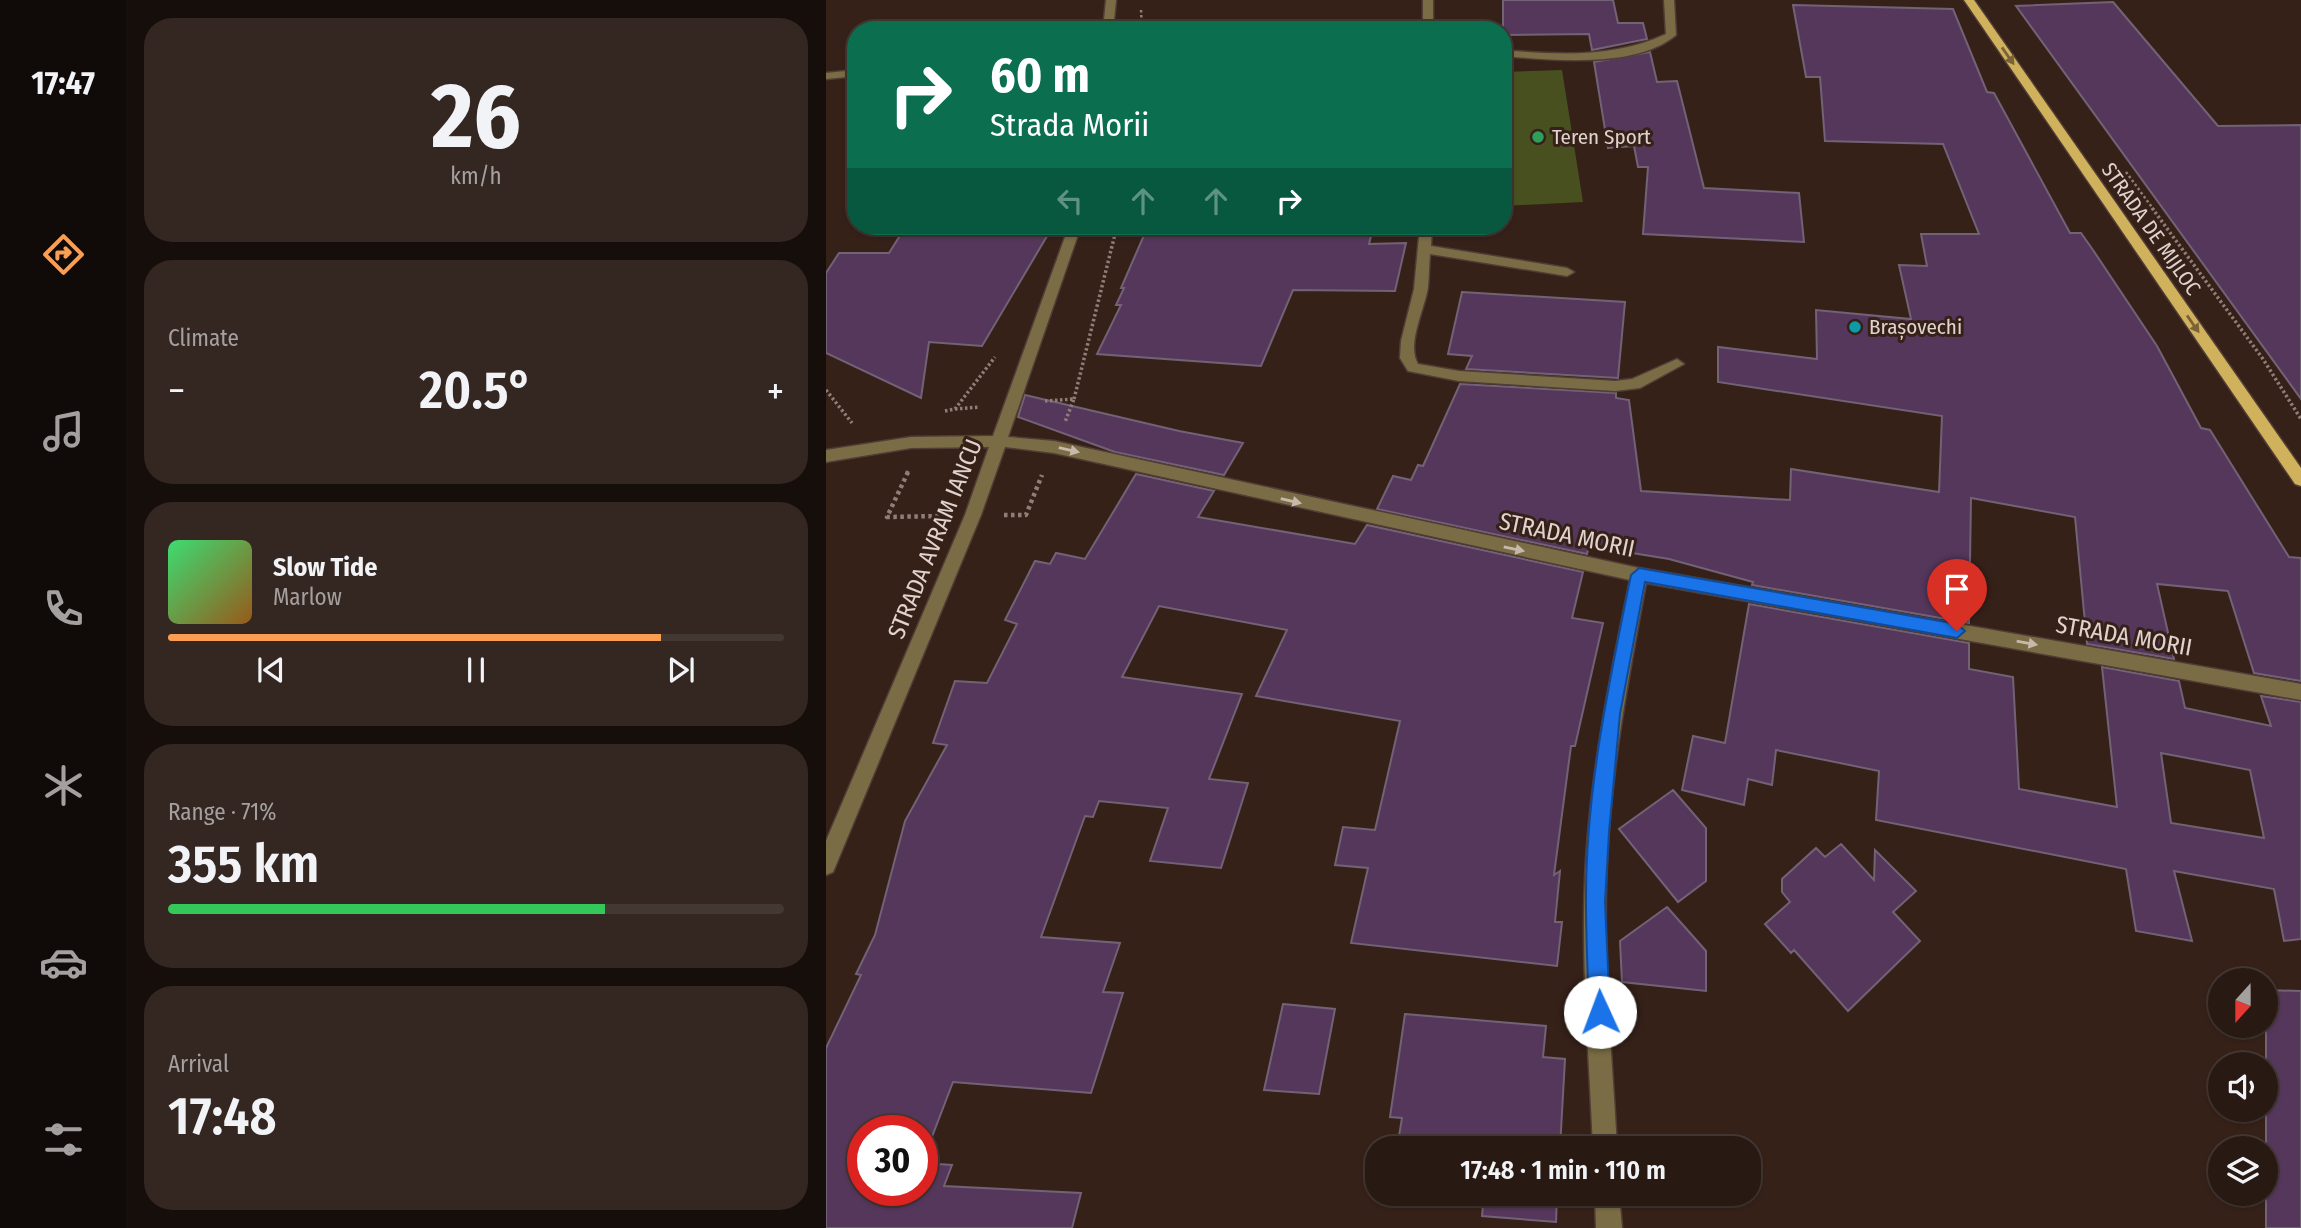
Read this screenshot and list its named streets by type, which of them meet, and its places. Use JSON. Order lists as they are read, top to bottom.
{
  "streets": {
    "main road": ["STRADA DE MIJLOC"],
    "street": ["STRADA MORII", "STRADA AVRAM IANCU"]
  },
  "crossings": [
    ["STRADA MORII", "STRADA AVRAM IANCU"]
  ],
  "one_way": ["STRADA DE MIJLOC", "STRADA MORII"],
  "places": ["Teren Sport", "Brașovechi"],
  "north": "bottom",
  "page": {
    "tabs": "17:47",
    "tile": [
      ["26", "km/h"],
      "Climate",
      ["Range · 71%", "355 km"],
      ["Arrival", "17:48"]
    ],
    "turn": ["60 m", "Strada Morii"],
    "heat": ["−", "20.5°", "+"],
    "song": ["Slow Tide", "Marlow"],
    "limit": "30",
    "trip": "17:48 · 1 min · 110 m"
  }
}
